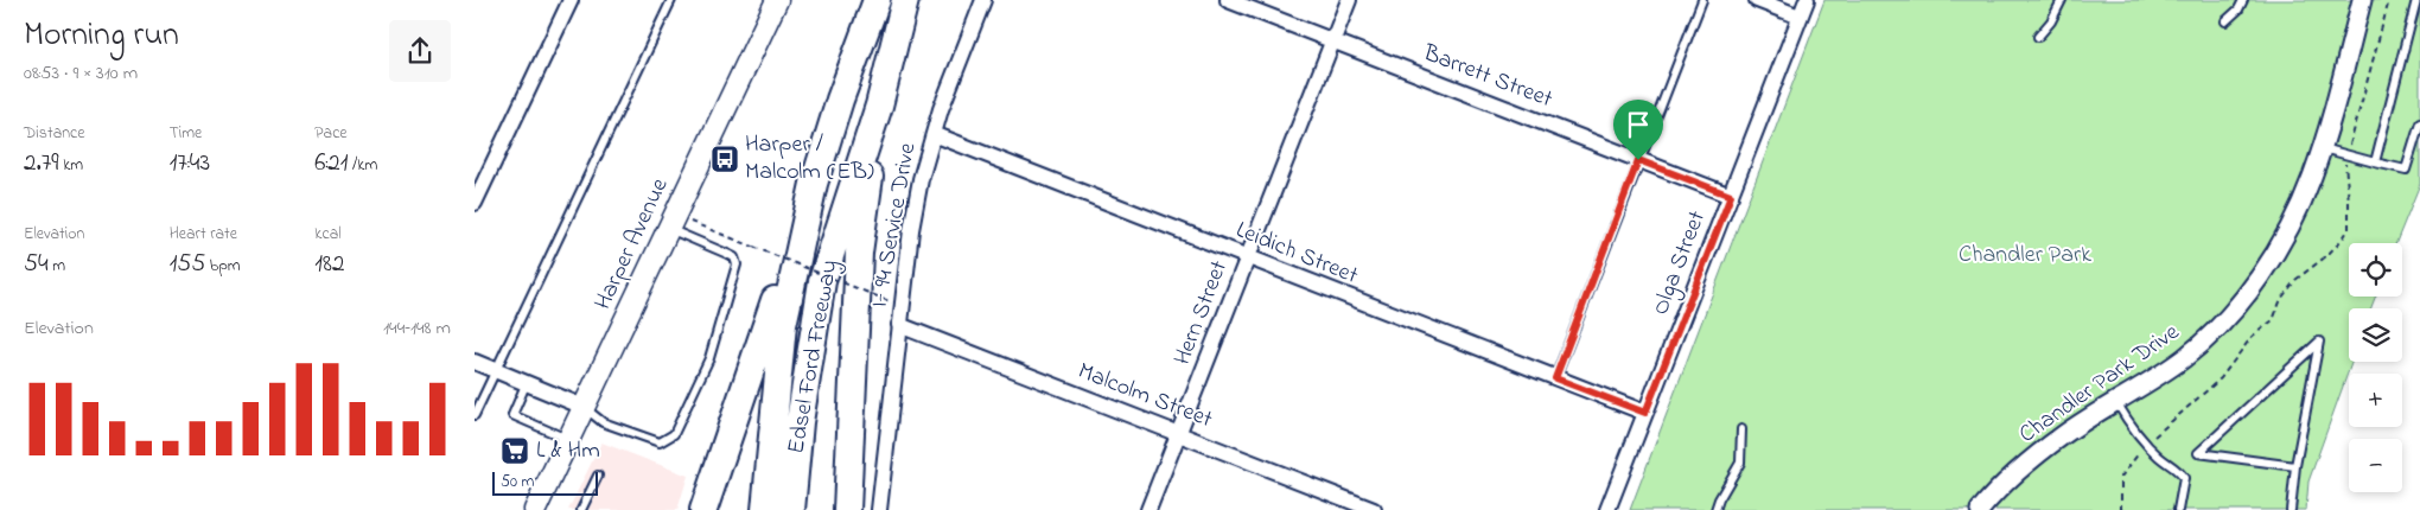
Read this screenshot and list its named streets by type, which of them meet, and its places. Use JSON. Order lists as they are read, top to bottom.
{
  "streets": {
    "highway": ["Edsel Ford Freeway"],
    "main road": ["Harper Avenue"],
    "street": [
      "Barrett Street",
      "I- 94 Service Drive",
      "Leidich Street",
      "Olga Street",
      "Hern Street",
      "Chandler Park Drive",
      "Malcolm Street"
    ]
  },
  "crossings": [
    ["Barrett Street", "Olga Street"],
    ["Barrett Street", "Hern Street"],
    ["I- 94 Service Drive", "Leidich Street"],
    ["I- 94 Service Drive", "Malcolm Street"],
    ["Leidich Street", "Olga Street"],
    ["Leidich Street", "Hern Street"],
    ["Hern Street", "Malcolm Street"]
  ],
  "parks": ["Chandler Park"],
  "places": {
    "bus stop": ["Harper / Malcolm (EB)"],
    "supermarket": ["L & Hm"]
  },
  "scale_bar": "50 m",
  "page": {
    "heading": ["Morning run", "08:53 · 9 × 310 m"],
    "stats": [
      ["Distance", "2.79 km"],
      ["Time", "17:43"],
      ["Pace", "6:21 /km"],
      ["Elevation", "54 m"],
      ["Heart rate", "155 bpm"],
      ["kcal", "182"]
    ],
    "map_buttons": ["+", "−"],
    "chart": ["Elevation", "144–148 m"],
    "scale": "50 m"
  }
}
